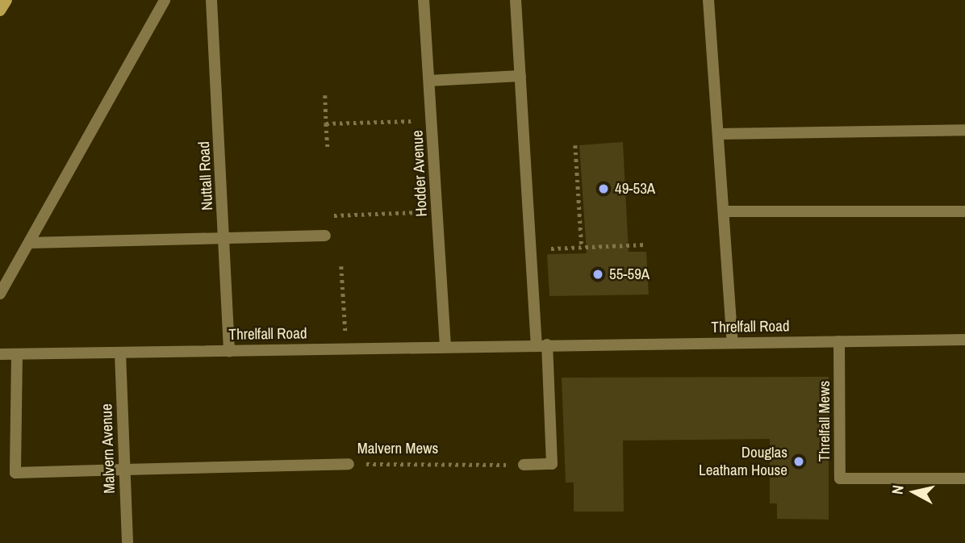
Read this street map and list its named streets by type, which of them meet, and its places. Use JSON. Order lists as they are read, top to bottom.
{
  "streets": {
    "street": [
      "Hodder Avenue",
      "Nuttall Road",
      "Threlfall Road",
      "Threlfall Mews",
      "Malvern Avenue",
      "Malvern Mews"
    ]
  },
  "crossings": [
    ["Hodder Avenue", "Threlfall Road"],
    ["Nuttall Road", "Threlfall Road"],
    ["Threlfall Road", "Threlfall Mews"],
    ["Threlfall Road", "Malvern Avenue"],
    ["Threlfall Road", "Malvern Mews"],
    ["Malvern Avenue", "Malvern Mews"]
  ],
  "places": ["49-53A", "55-59A", "Douglas Leatham House"],
  "north": "left"
}
